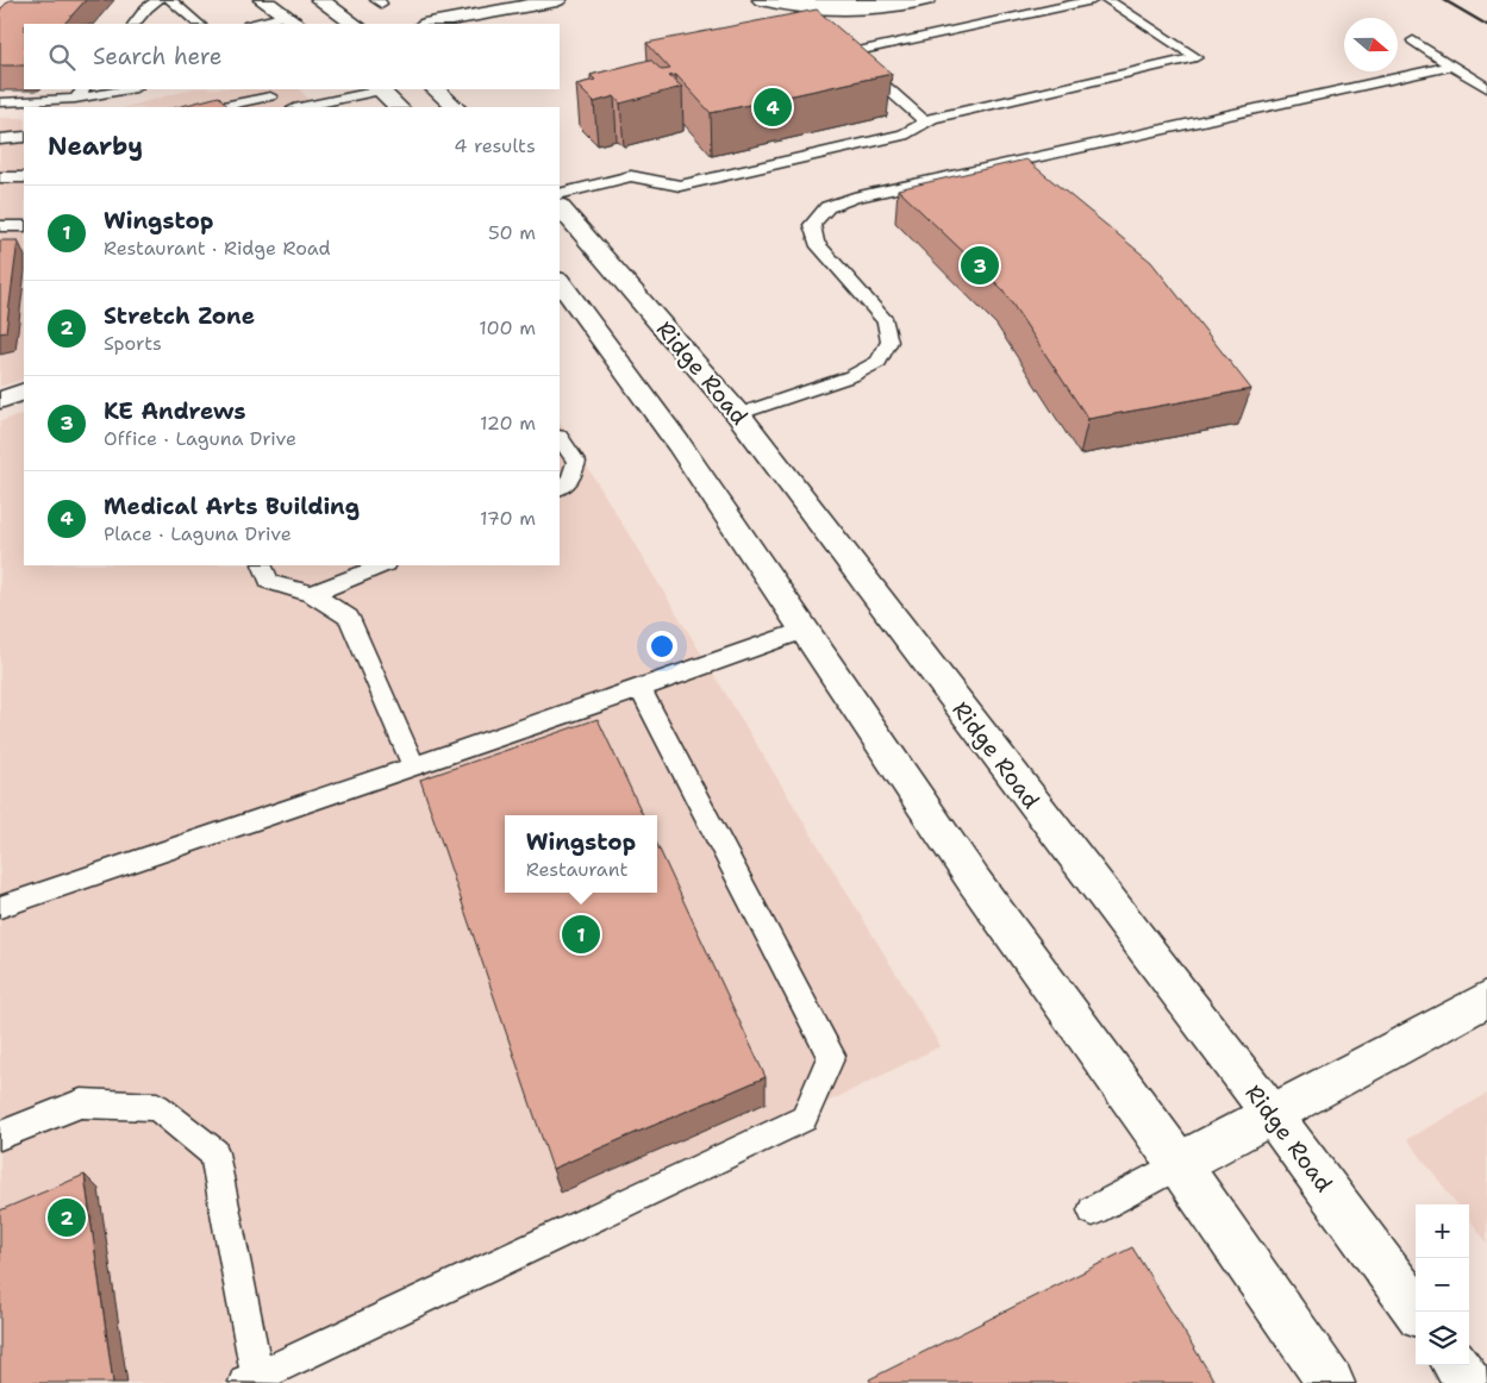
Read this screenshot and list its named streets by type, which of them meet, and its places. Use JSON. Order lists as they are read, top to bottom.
{
  "streets": {
    "main road": ["Ridge Road"]
  },
  "north": "right",
  "page": {
    "search": "Search here",
    "pins": [
      "4",
      "3",
      "1",
      "2"
    ],
    "heading": ["Nearby", "4 results"],
    "list": [
      {
        "mark": "1",
        "name": "Wingstop",
        "note": "Restaurant · Ridge Road",
        "value": "50 m"
      },
      {
        "mark": "2",
        "name": "Stretch Zone",
        "note": "Sports",
        "value": "100 m"
      },
      {
        "mark": "3",
        "name": "KE Andrews",
        "note": "Office · Laguna Drive",
        "value": "120 m"
      },
      {
        "mark": "4",
        "name": "Medical Arts Building",
        "note": "Place · Laguna Drive",
        "value": "170 m"
      }
    ],
    "popup": ["Wingstop", "Restaurant"],
    "map_buttons": ["+", "−"]
  }
}
